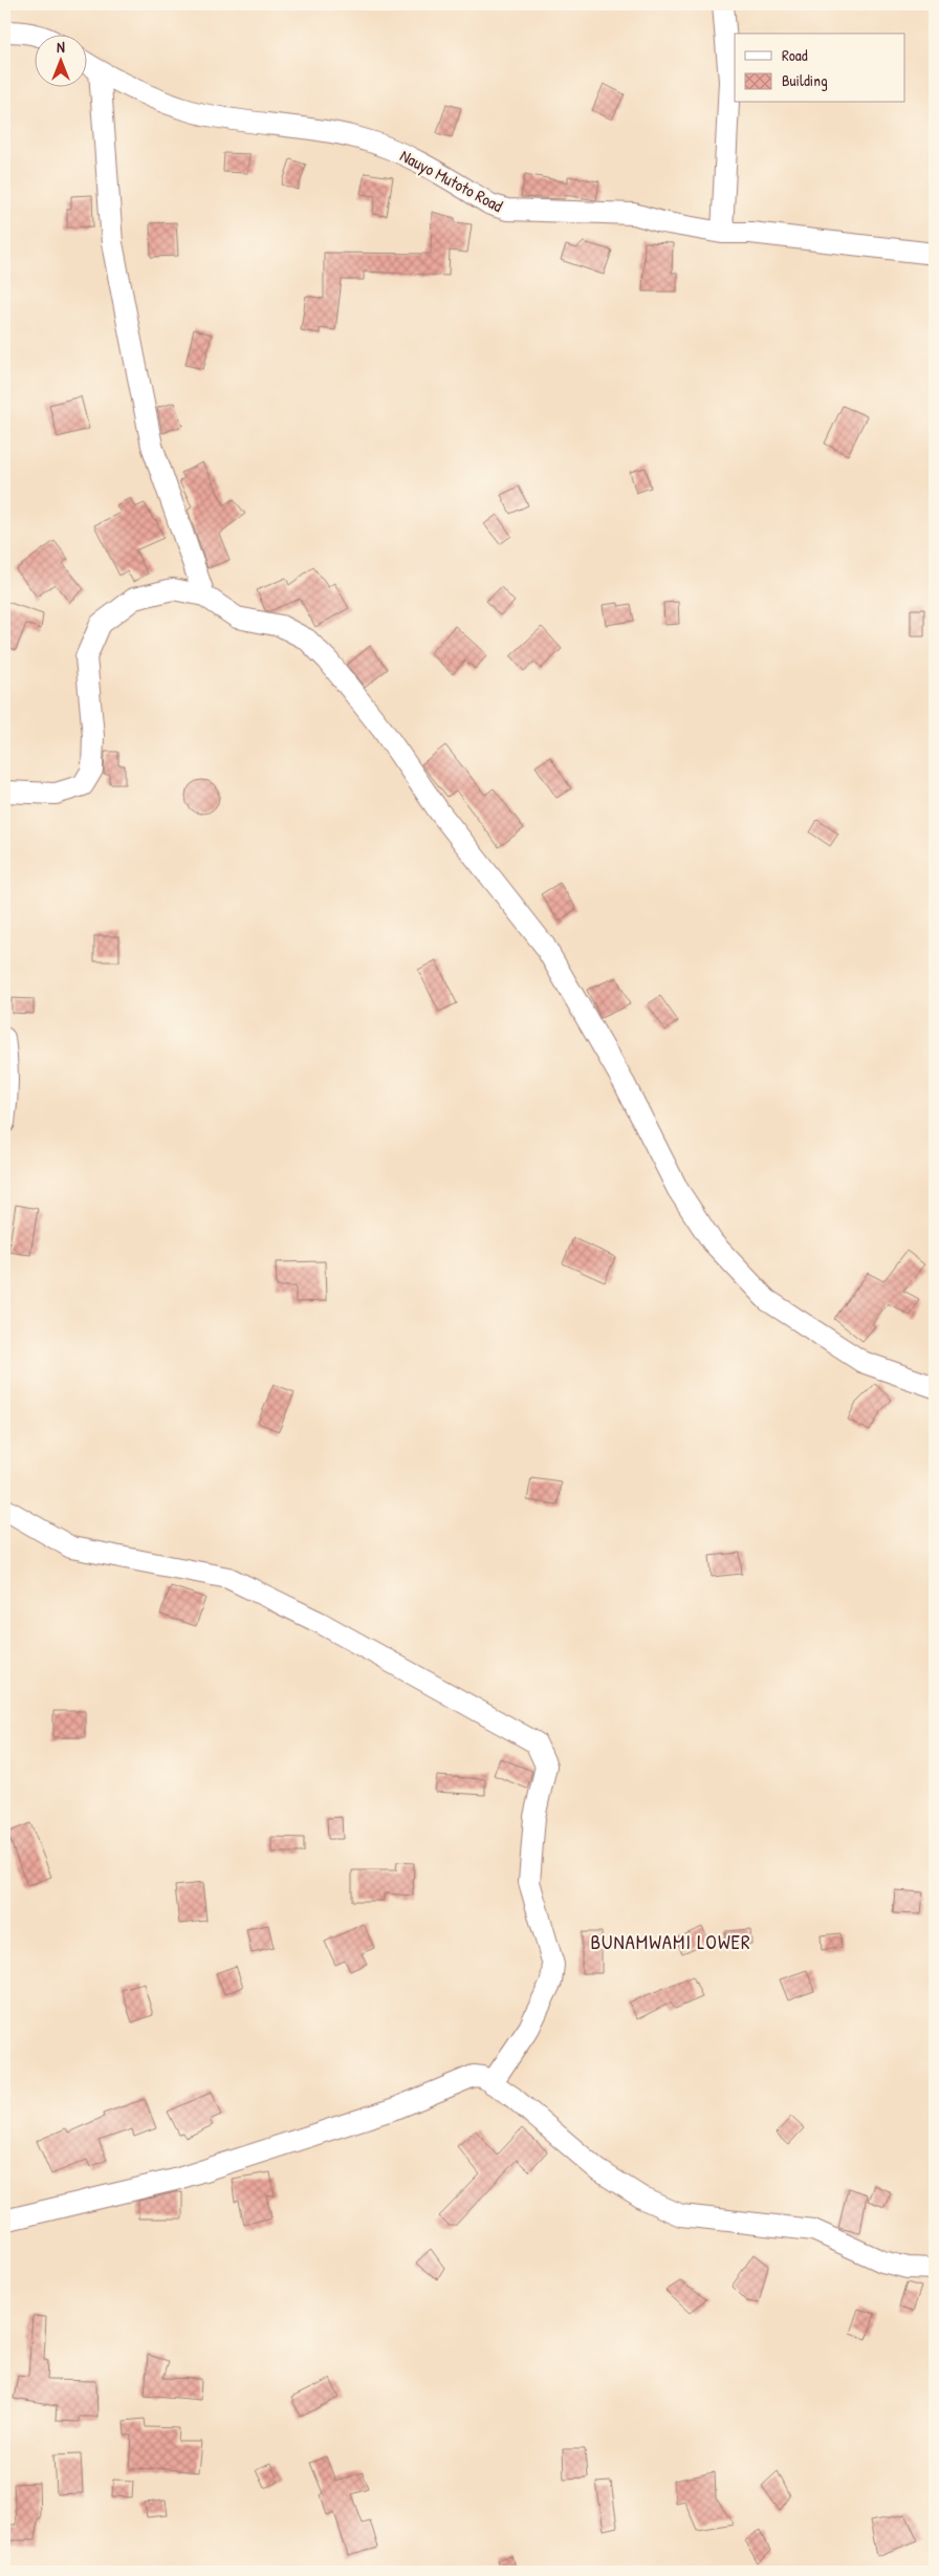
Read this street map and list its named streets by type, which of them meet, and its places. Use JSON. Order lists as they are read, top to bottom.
{
  "streets": {
    "street": ["Nauyo Mutoto Road"]
  },
  "districts": ["BUNAMWAMI LOWER"],
  "legend": ["Road", "Building"],
  "north": "top"
}
